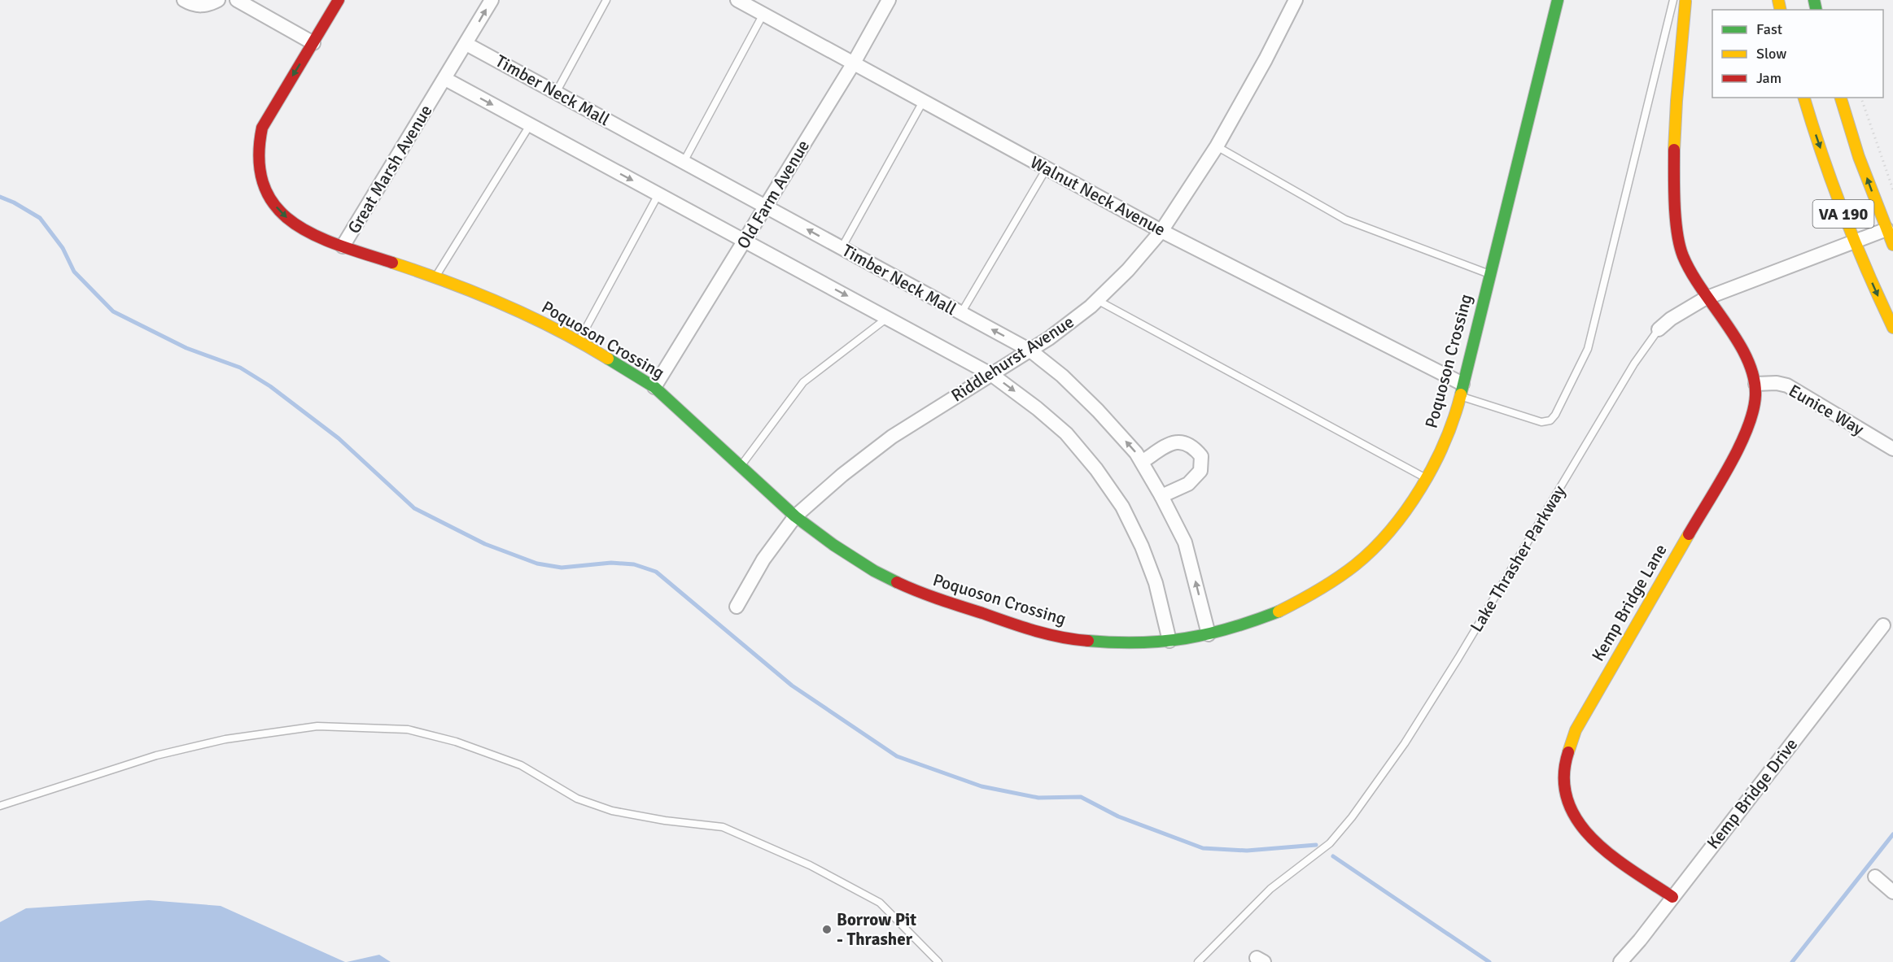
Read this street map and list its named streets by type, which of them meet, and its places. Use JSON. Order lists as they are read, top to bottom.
{
  "streets": {
    "street": [
      "Timber Neck Mall",
      "Great Marsh Avenue",
      "Old Farm Avenue",
      "Walnut Neck Avenue",
      "VA 190",
      "Poquoson Crossing",
      "Riddlehurst Avenue",
      "Eunice Way",
      "Lake Thrasher Parkway",
      "Kemp Bridge Lane",
      "Kemp Bridge Drive"
    ]
  },
  "crossings": [
    ["Timber Neck Mall", "Great Marsh Avenue"],
    ["Timber Neck Mall", "Old Farm Avenue"],
    ["Timber Neck Mall", "Poquoson Crossing"],
    ["Timber Neck Mall", "Riddlehurst Avenue"],
    ["Great Marsh Avenue", "Poquoson Crossing"],
    ["Old Farm Avenue", "Walnut Neck Avenue"],
    ["Old Farm Avenue", "Poquoson Crossing"],
    ["Walnut Neck Avenue", "Poquoson Crossing"],
    ["Walnut Neck Avenue", "Riddlehurst Avenue"],
    ["VA 190", "Lake Thrasher Parkway"],
    ["Poquoson Crossing", "Riddlehurst Avenue"],
    ["Eunice Way", "Kemp Bridge Lane"],
    ["Lake Thrasher Parkway", "Kemp Bridge Lane"],
    ["Kemp Bridge Lane", "Kemp Bridge Drive"]
  ],
  "places": ["Borrow Pit - Thrasher"],
  "legend": ["Fast", "Slow", "Jam"]
}
